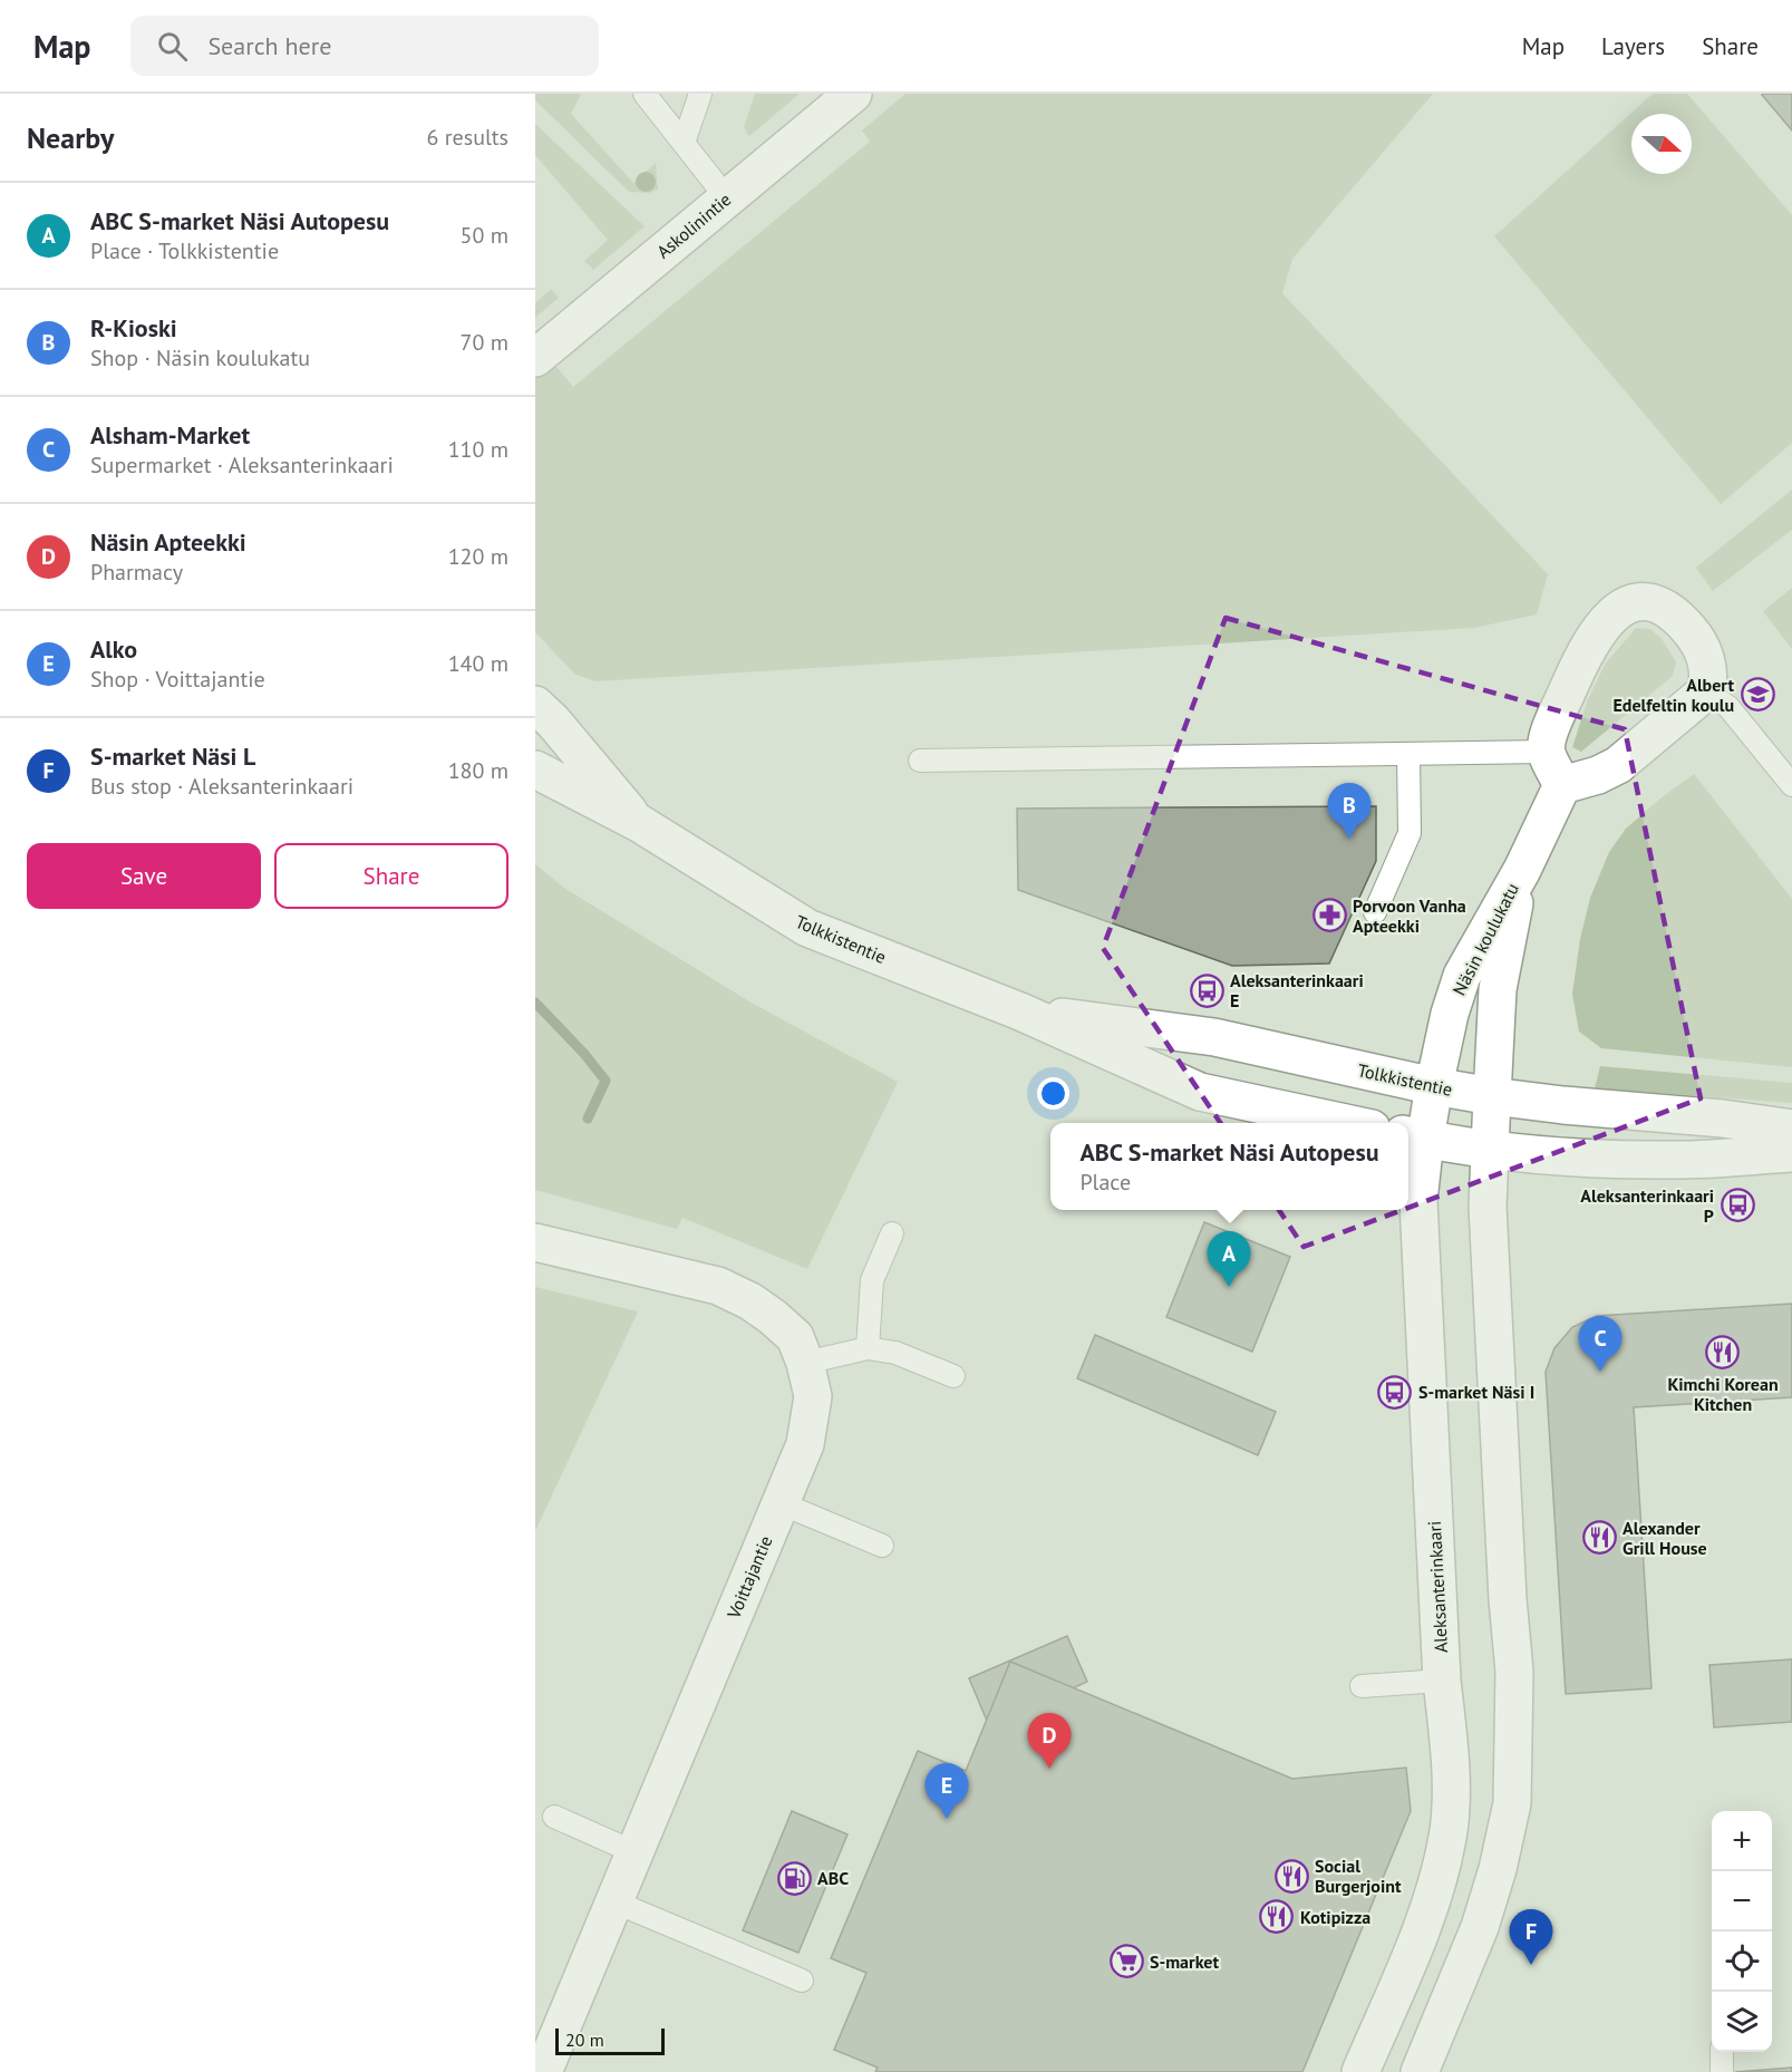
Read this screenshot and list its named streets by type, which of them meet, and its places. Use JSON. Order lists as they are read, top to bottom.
{
  "streets": {
    "street": [
      "Askolinintie",
      "Tolkkistentie",
      "Näsin koulukatu",
      "Voittajantie",
      "Aleksanterinkaari"
    ]
  },
  "crossings": [
    ["Tolkkistentie", "Näsin koulukatu"],
    ["Tolkkistentie", "Aleksanterinkaari"],
    ["Näsin koulukatu", "Aleksanterinkaari"]
  ],
  "places": {
    "school or university": ["Albert Edelfeltin koulu"],
    "pharmacy": ["Porvoon Vanha Apteekki"],
    "bus stop": ["Aleksanterinkaari E", "Aleksanterinkaari P", "S-market Näsi I"],
    "restaurant": [
      "Kimchi Korean Kitchen",
      "Alexander Grill House",
      "Social Burgerjoint",
      "Kotipizza"
    ],
    "fuel station": ["ABC"],
    "supermarket": ["S-market"]
  },
  "scale_bar": "20 m",
  "north": "right",
  "page": {
    "header": "Map",
    "search": "Search here",
    "nav": ["Map", "Layers", "Share"],
    "heading": ["Nearby", "6 results"],
    "list": [
      {
        "mark": "A",
        "name": "ABC S-market Näsi Autopesu",
        "note": "Place · Tolkkistentie",
        "value": "50 m"
      },
      {
        "mark": "B",
        "name": "R-Kioski",
        "note": "Shop · Näsin koulukatu",
        "value": "70 m"
      },
      {
        "mark": "C",
        "name": "Alsham-Market",
        "note": "Supermarket · Aleksanterinkaari",
        "value": "110 m"
      },
      {
        "mark": "D",
        "name": "Näsin Apteekki",
        "note": "Pharmacy",
        "value": "120 m"
      },
      {
        "mark": "E",
        "name": "Alko",
        "note": "Shop · Voittajantie",
        "value": "140 m"
      },
      {
        "mark": "F",
        "name": "S-market Näsi L",
        "note": "Bus stop · Aleksanterinkaari",
        "value": "180 m"
      }
    ],
    "pins": [
      "B",
      "A",
      "C",
      "D",
      "E",
      "F"
    ],
    "buttons": ["Save", "Share"],
    "popup": ["ABC S-market Näsi Autopesu", "Place"],
    "map_buttons": ["+", "−"],
    "scale": "20 m"
  }
}
